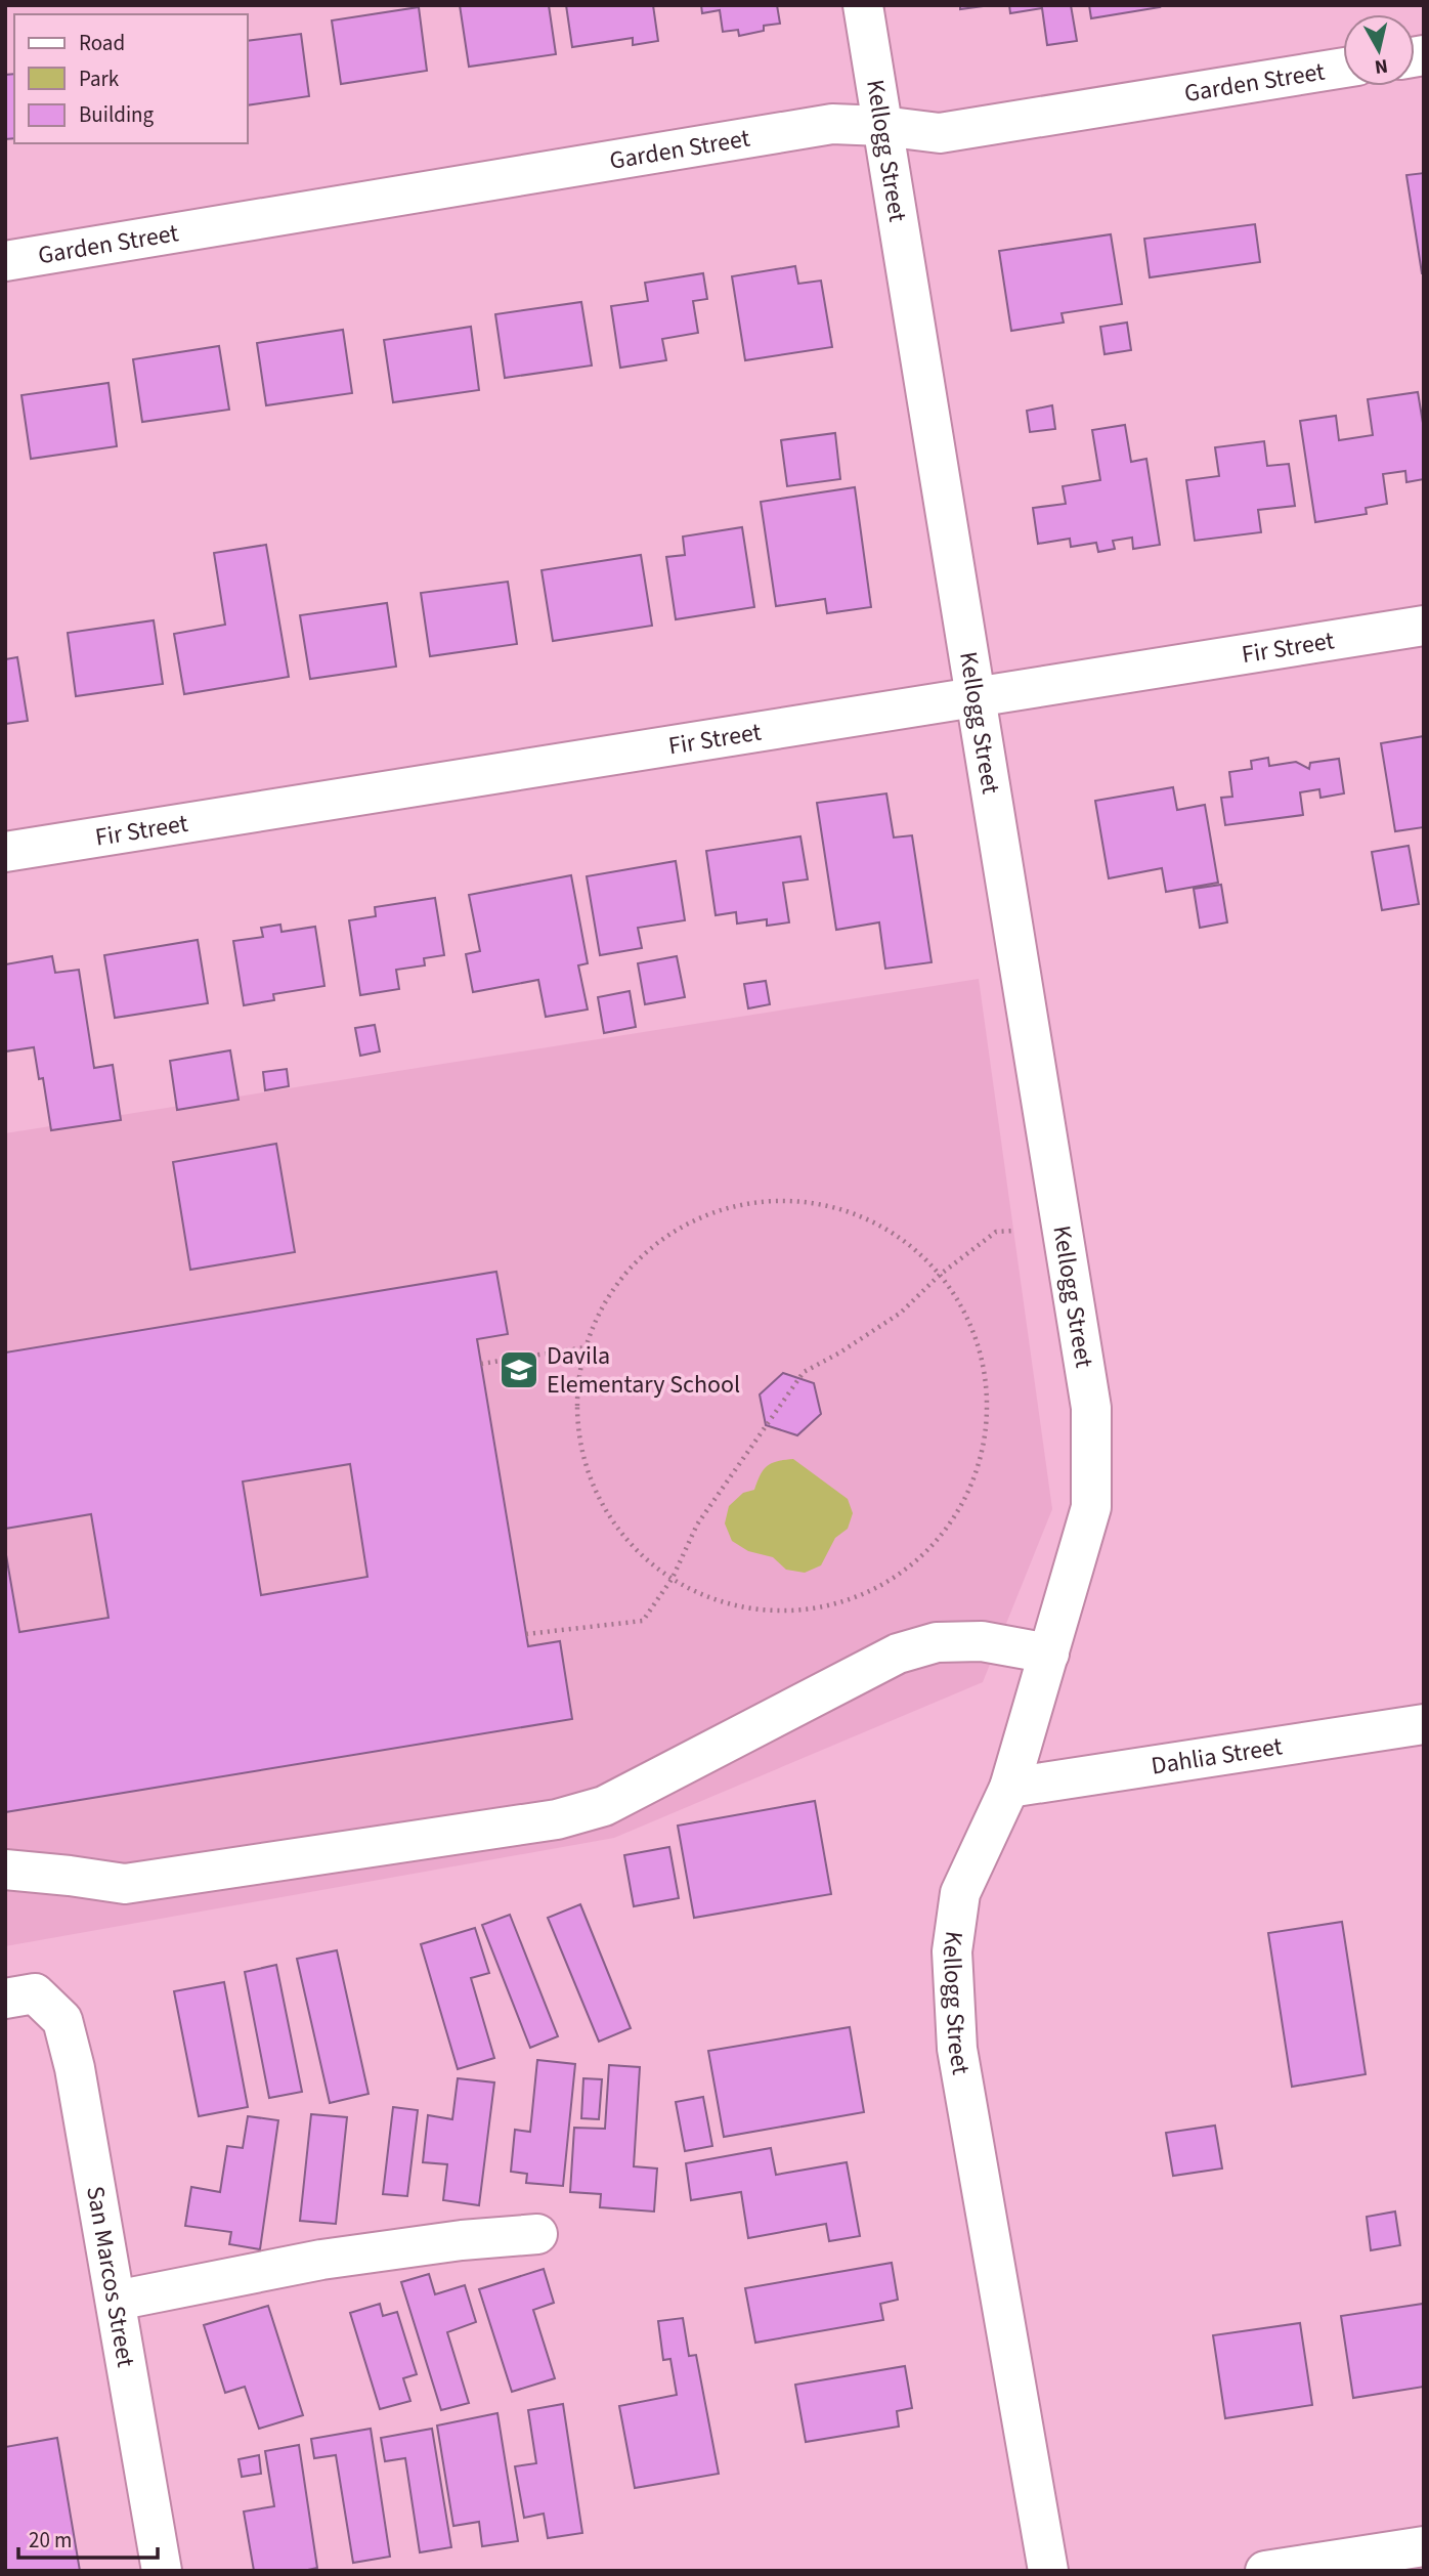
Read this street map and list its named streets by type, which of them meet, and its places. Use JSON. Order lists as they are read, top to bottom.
{
  "streets": {
    "street": [
      "Garden Street",
      "Kellogg Street",
      "Fir Street",
      "Dahlia Street",
      "San Marcos Street"
    ]
  },
  "crossings": [
    ["Garden Street", "Kellogg Street"],
    ["Kellogg Street", "Fir Street"],
    ["Kellogg Street", "Dahlia Street"]
  ],
  "places": {
    "school or university": ["Davila Elementary School"]
  },
  "legend": ["Road", "Park", "Building"],
  "scale_bar": "20 m",
  "north": "bottom"
}
